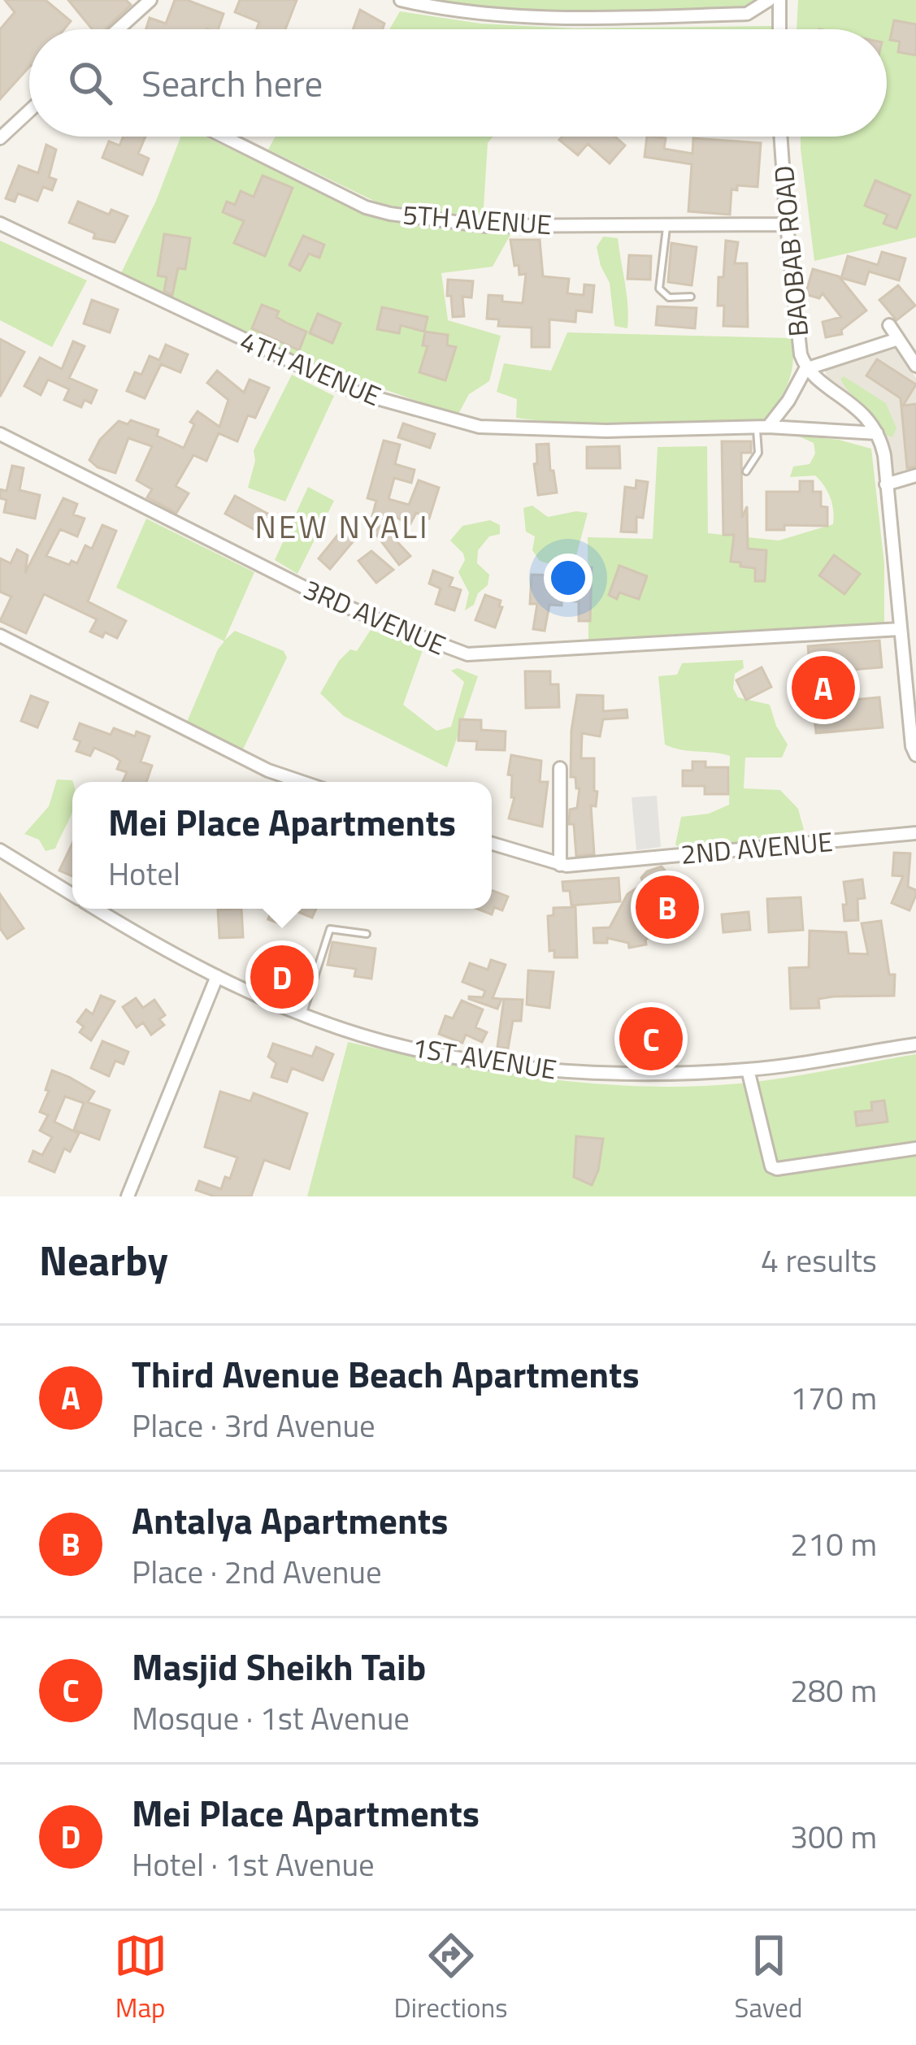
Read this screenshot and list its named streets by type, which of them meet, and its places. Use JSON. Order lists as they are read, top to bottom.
{
  "streets": {
    "street": [
      "5TH AVENUE",
      "BAOBAB ROAD",
      "4TH AVENUE",
      "3RD AVENUE",
      "2ND AVENUE",
      "1ST AVENUE"
    ]
  },
  "crossings": [
    ["5TH AVENUE", "BAOBAB ROAD"],
    ["BAOBAB ROAD", "4TH AVENUE"]
  ],
  "districts": ["NEW NYALI"],
  "page": {
    "search": "Search here",
    "pins": [
      "A",
      "B",
      "D",
      "C"
    ],
    "popup": ["Mei Place Apartments", "Hotel"],
    "heading": ["Nearby", "4 results"],
    "list": [
      {
        "mark": "A",
        "name": "Third Avenue Beach Apartments",
        "note": "Place · 3rd Avenue",
        "value": "170 m"
      },
      {
        "mark": "B",
        "name": "Antalya Apartments",
        "note": "Place · 2nd Avenue",
        "value": "210 m"
      },
      {
        "mark": "C",
        "name": "Masjid Sheikh Taib",
        "note": "Mosque · 1st Avenue",
        "value": "280 m"
      },
      {
        "mark": "D",
        "name": "Mei Place Apartments",
        "note": "Hotel · 1st Avenue",
        "value": "300 m"
      }
    ],
    "nav": ["Map", "Directions", "Saved"]
  }
}
